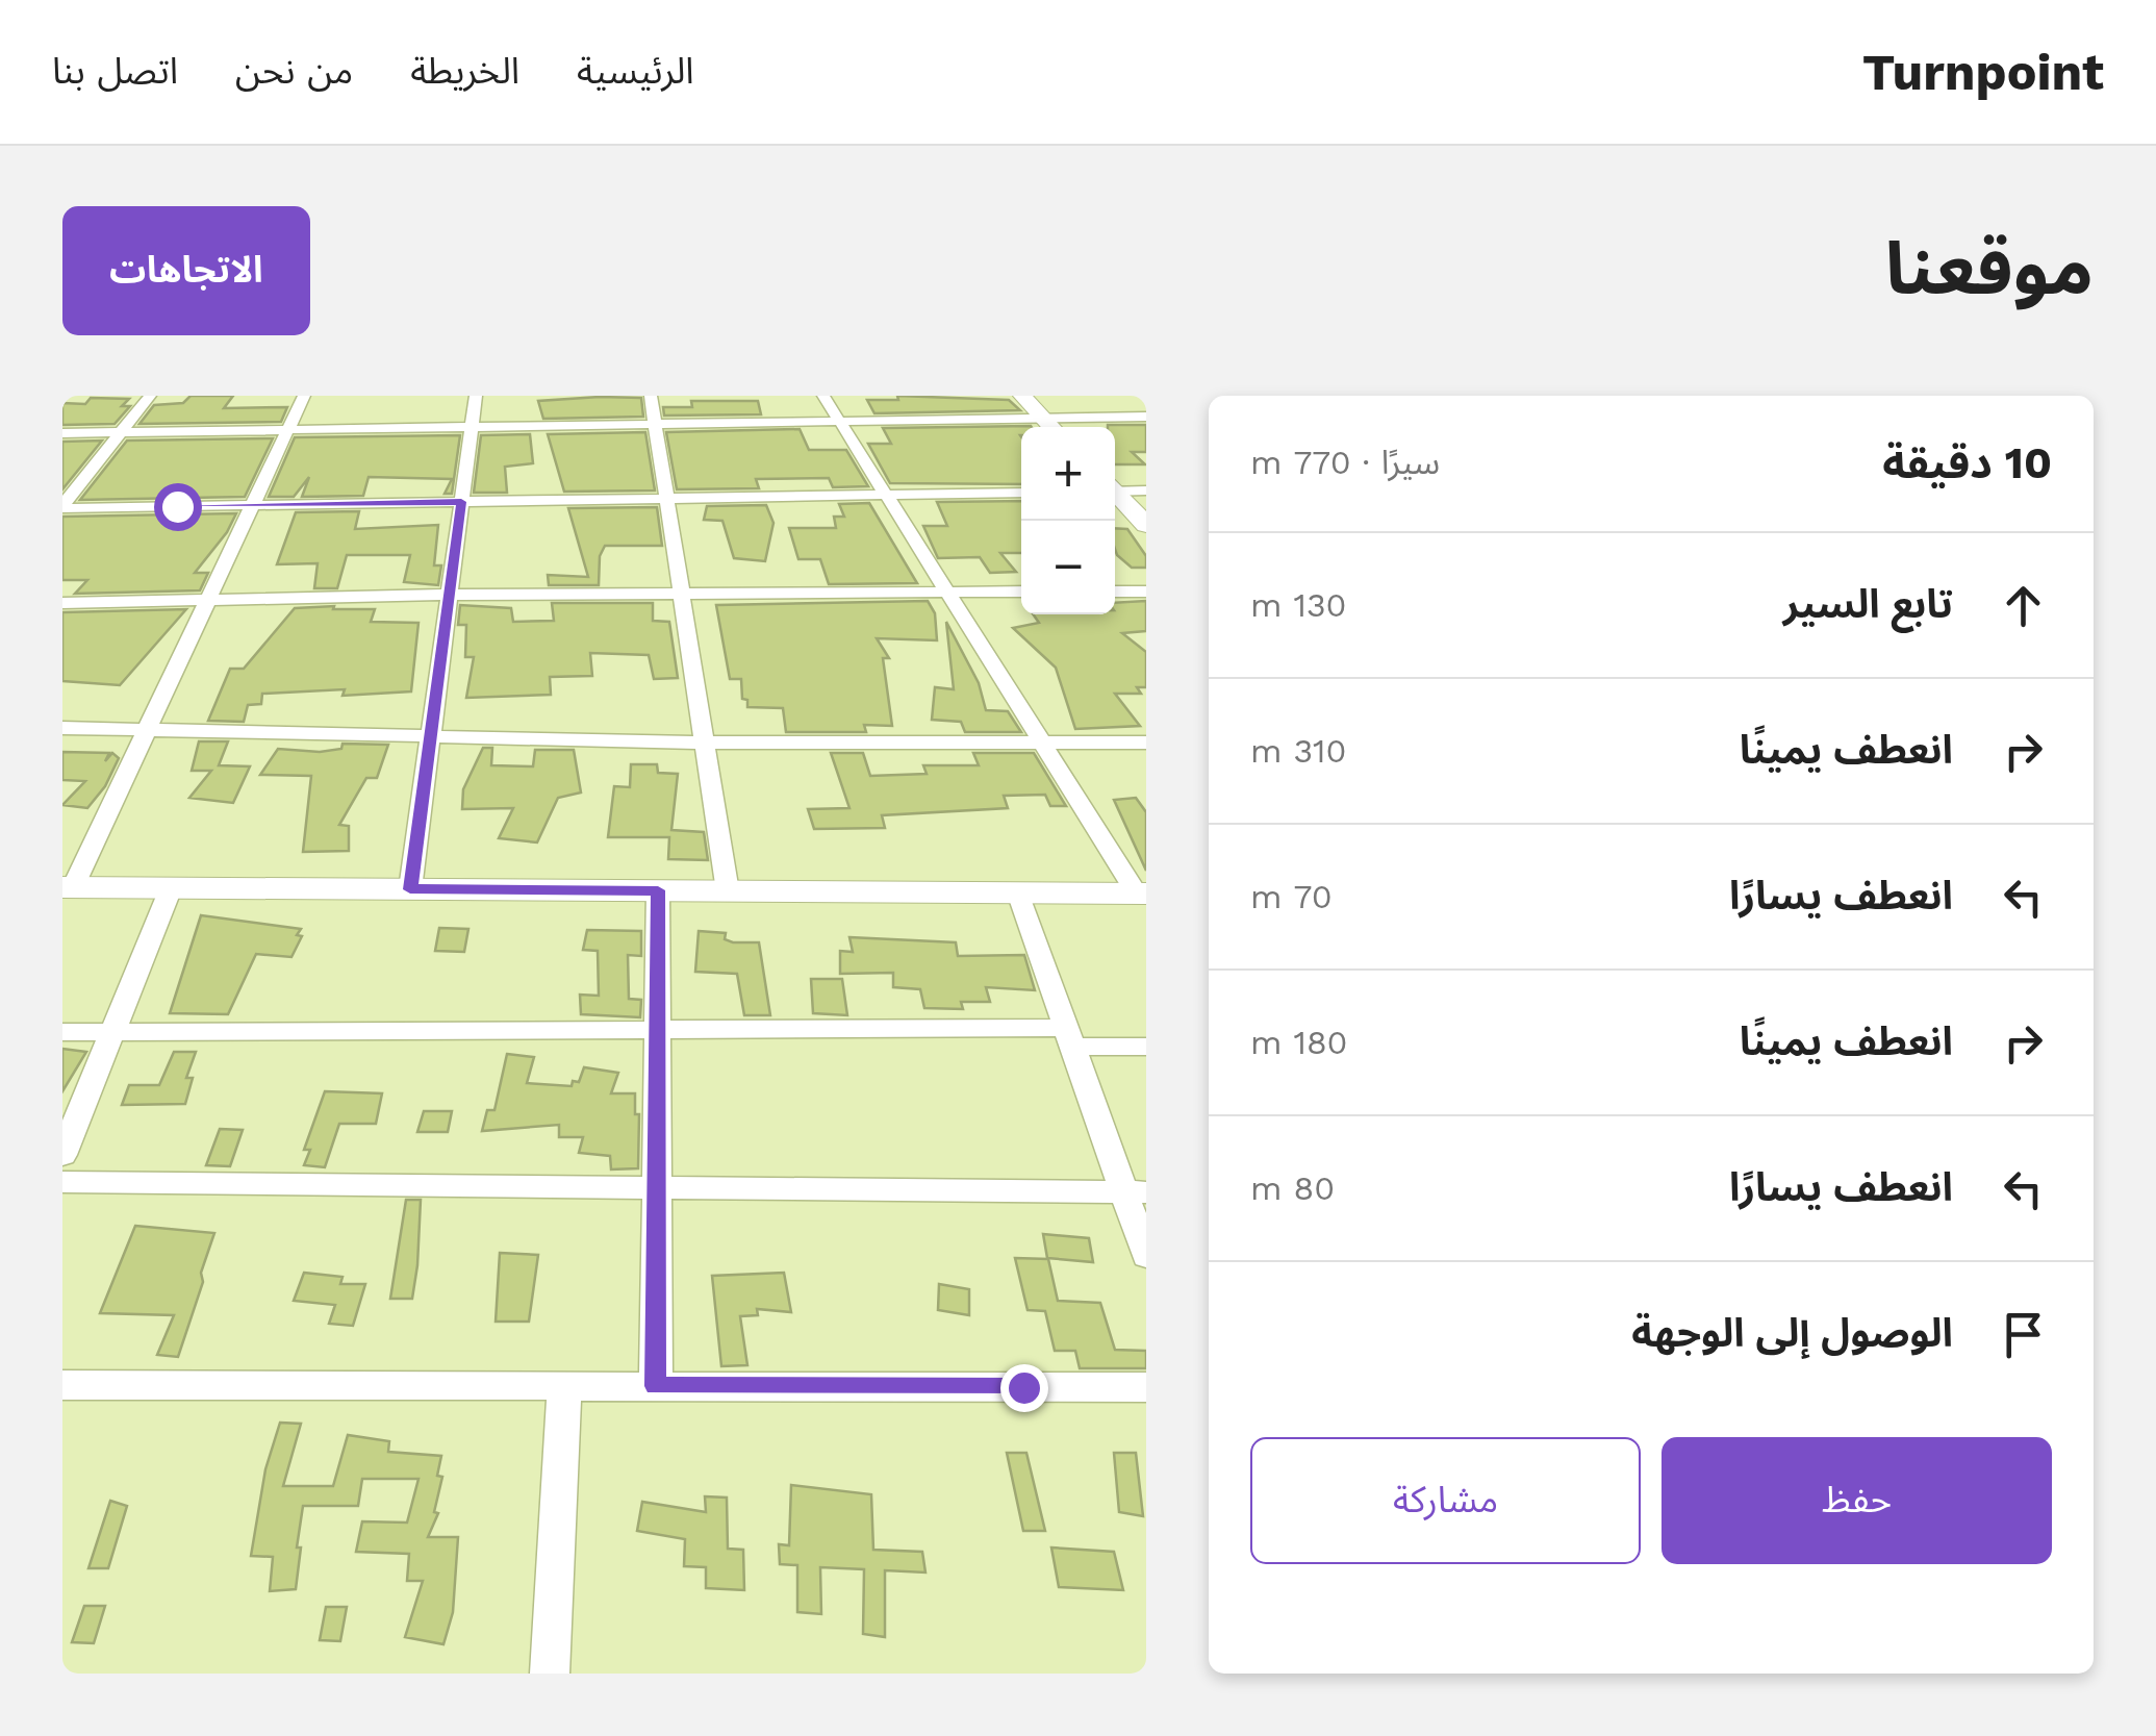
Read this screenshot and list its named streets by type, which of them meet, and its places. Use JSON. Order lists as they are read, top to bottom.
{
  "page": {
    "header": "Turnpoint",
    "nav": [
      "الرئيسية",
      "الخريطة",
      "من نحن",
      "اتصل بنا"
    ],
    "title": "موقعنا",
    "buttons": [
      "الاتجاهات",
      ["حفظ", "مشاركة"]
    ],
    "heading": ["10 دقيقة", "سيرًا · 770 m"],
    "map_buttons": ["+", "−"],
    "list": [
      ["تابع السير", "130 m"],
      ["انعطف يمينًا", "310 m"],
      ["انعطف يسارًا", "70 m"],
      ["انعطف يمينًا", "180 m"],
      ["انعطف يسارًا", "80 m"],
      "الوصول إلى الوجهة"
    ]
  }
}
